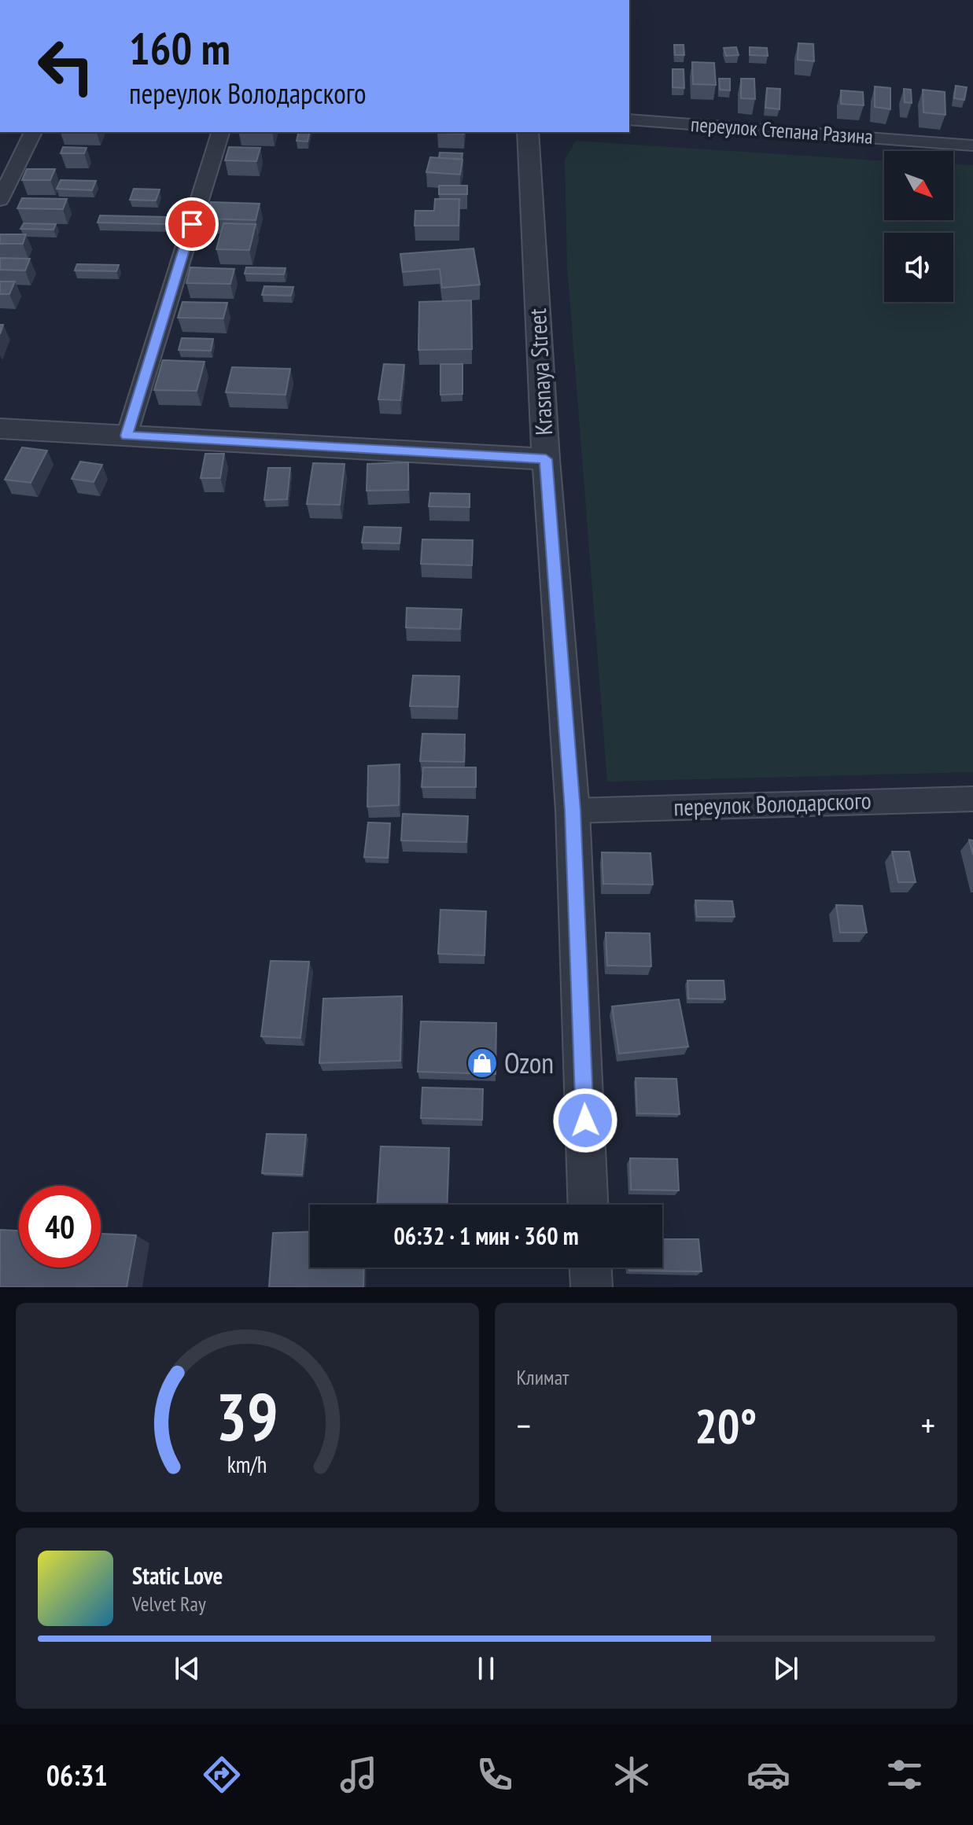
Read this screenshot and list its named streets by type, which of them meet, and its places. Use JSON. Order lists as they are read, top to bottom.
{
  "streets": {
    "street": ["переулок Степана Разина", "Krasnaya Street", "переулок Володарского"]
  },
  "crossings": [
    ["Krasnaya Street", "переулок Володарского"]
  ],
  "places": {
    "shop": ["Ozon"]
  },
  "north": "bottom right",
  "page": {
    "turn": ["160 m", "переулок Володарского"],
    "limit": "40",
    "trip": "06:32 · 1 мин · 360 m",
    "tile": "Климат",
    "heat": ["−", "20°", "+"],
    "song": ["Static Love", "Velvet Ray"],
    "tabs": "06:31",
    "gauge": ["39", "km/h"]
  }
}
